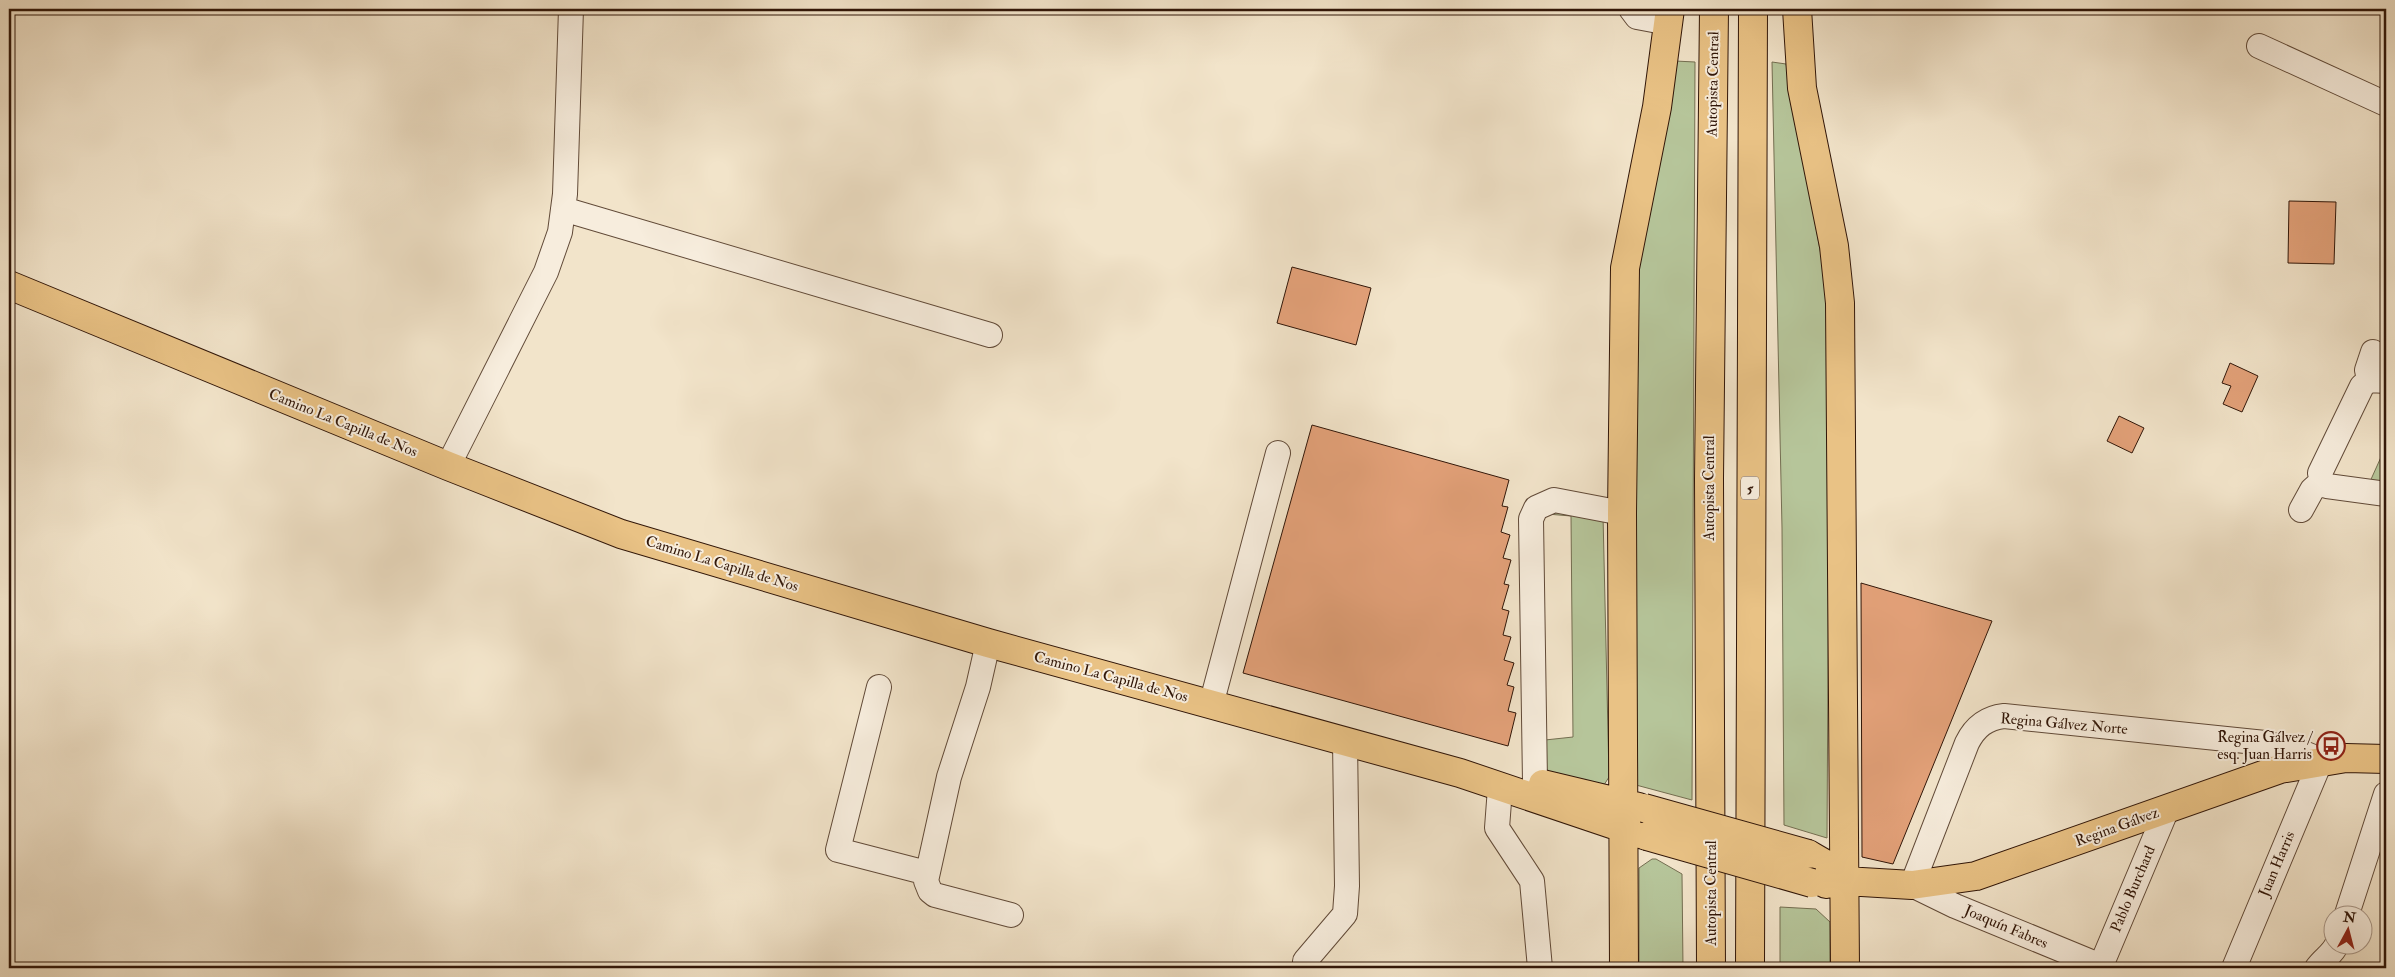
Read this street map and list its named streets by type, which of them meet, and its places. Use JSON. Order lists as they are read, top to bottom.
{
  "streets": {
    "main road": [
      "Autopista Central",
      "Camino La Capilla de Nos",
      "5",
      "Regina Gálvez"
    ],
    "street": [
      "Regina Gálvez Norte",
      "Juan Harris",
      "Pablo Burchard",
      "Joaquín Fabres"
    ]
  },
  "crossings": [
    ["Camino La Capilla de Nos", "Regina Gálvez"],
    ["Regina Gálvez Norte", "Regina Gálvez"],
    ["Regina Gálvez Norte", "Juan Harris"],
    ["Regina Gálvez Norte", "Joaquín Fabres"],
    ["Regina Gálvez", "Juan Harris"],
    ["Regina Gálvez", "Pablo Burchard"],
    ["Regina Gálvez", "Joaquín Fabres"],
    ["Pablo Burchard", "Joaquín Fabres"]
  ],
  "places": {
    "bus stop": ["Regina Gálvez / esq. Juan Harris"]
  },
  "north": "top"
}
